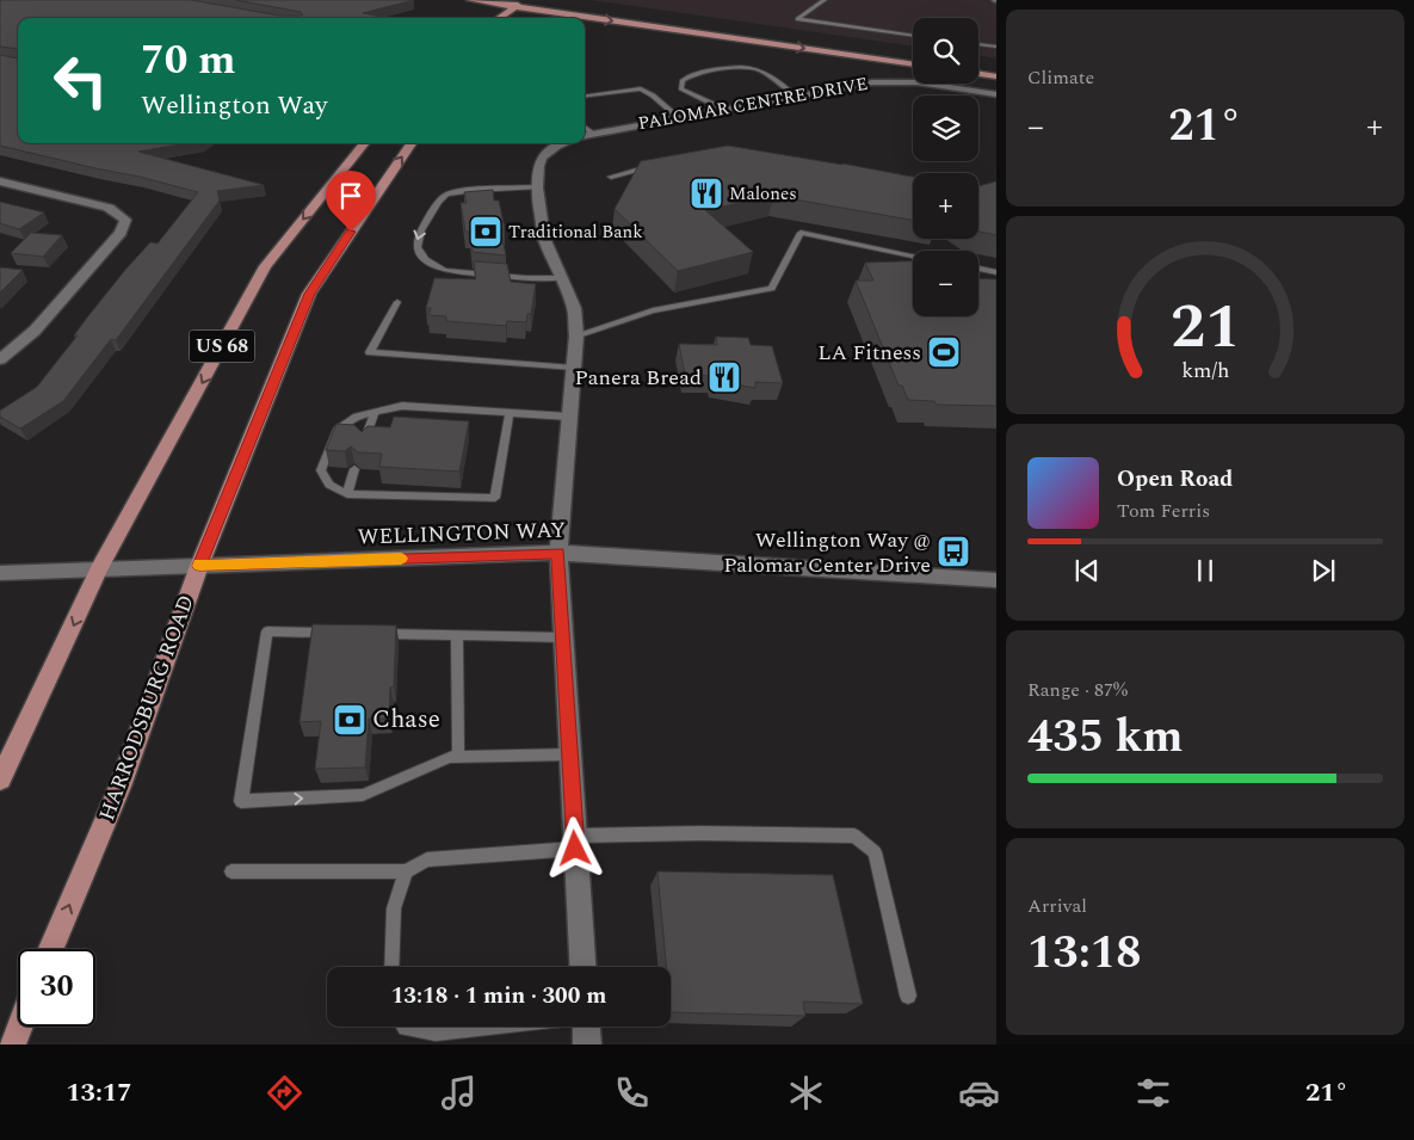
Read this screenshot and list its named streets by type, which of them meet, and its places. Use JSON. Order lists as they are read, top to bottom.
{
  "streets": {
    "main road": ["US 68", "HARRODSBURG ROAD"],
    "street": ["PALOMAR CENTRE DRIVE", "WELLINGTON WAY"]
  },
  "crossings": [
    ["US 68", "WELLINGTON WAY"],
    ["WELLINGTON WAY", "HARRODSBURG ROAD"]
  ],
  "places": {
    "restaurant": ["Malones", "Panera Bread"],
    "bank": ["Traditional Bank", "Chase"],
    "sports": ["LA Fitness"],
    "bus stop": ["Wellington Way @ Palomar Center Drive"]
  },
  "page": {
    "tile": [
      "Climate",
      ["Range · 87%", "435 km"],
      ["Arrival", "13:18"]
    ],
    "map_buttons": ["+", "−"],
    "turn": ["70 m", "Wellington Way"],
    "heat": ["−", "21°", "+"],
    "song": ["Open Road", "Tom Ferris"],
    "limit": "30",
    "trip": "13:18 · 1 min · 300 m",
    "tabs": ["13:17", "21°"],
    "gauge": ["21", "km/h"]
  }
}
